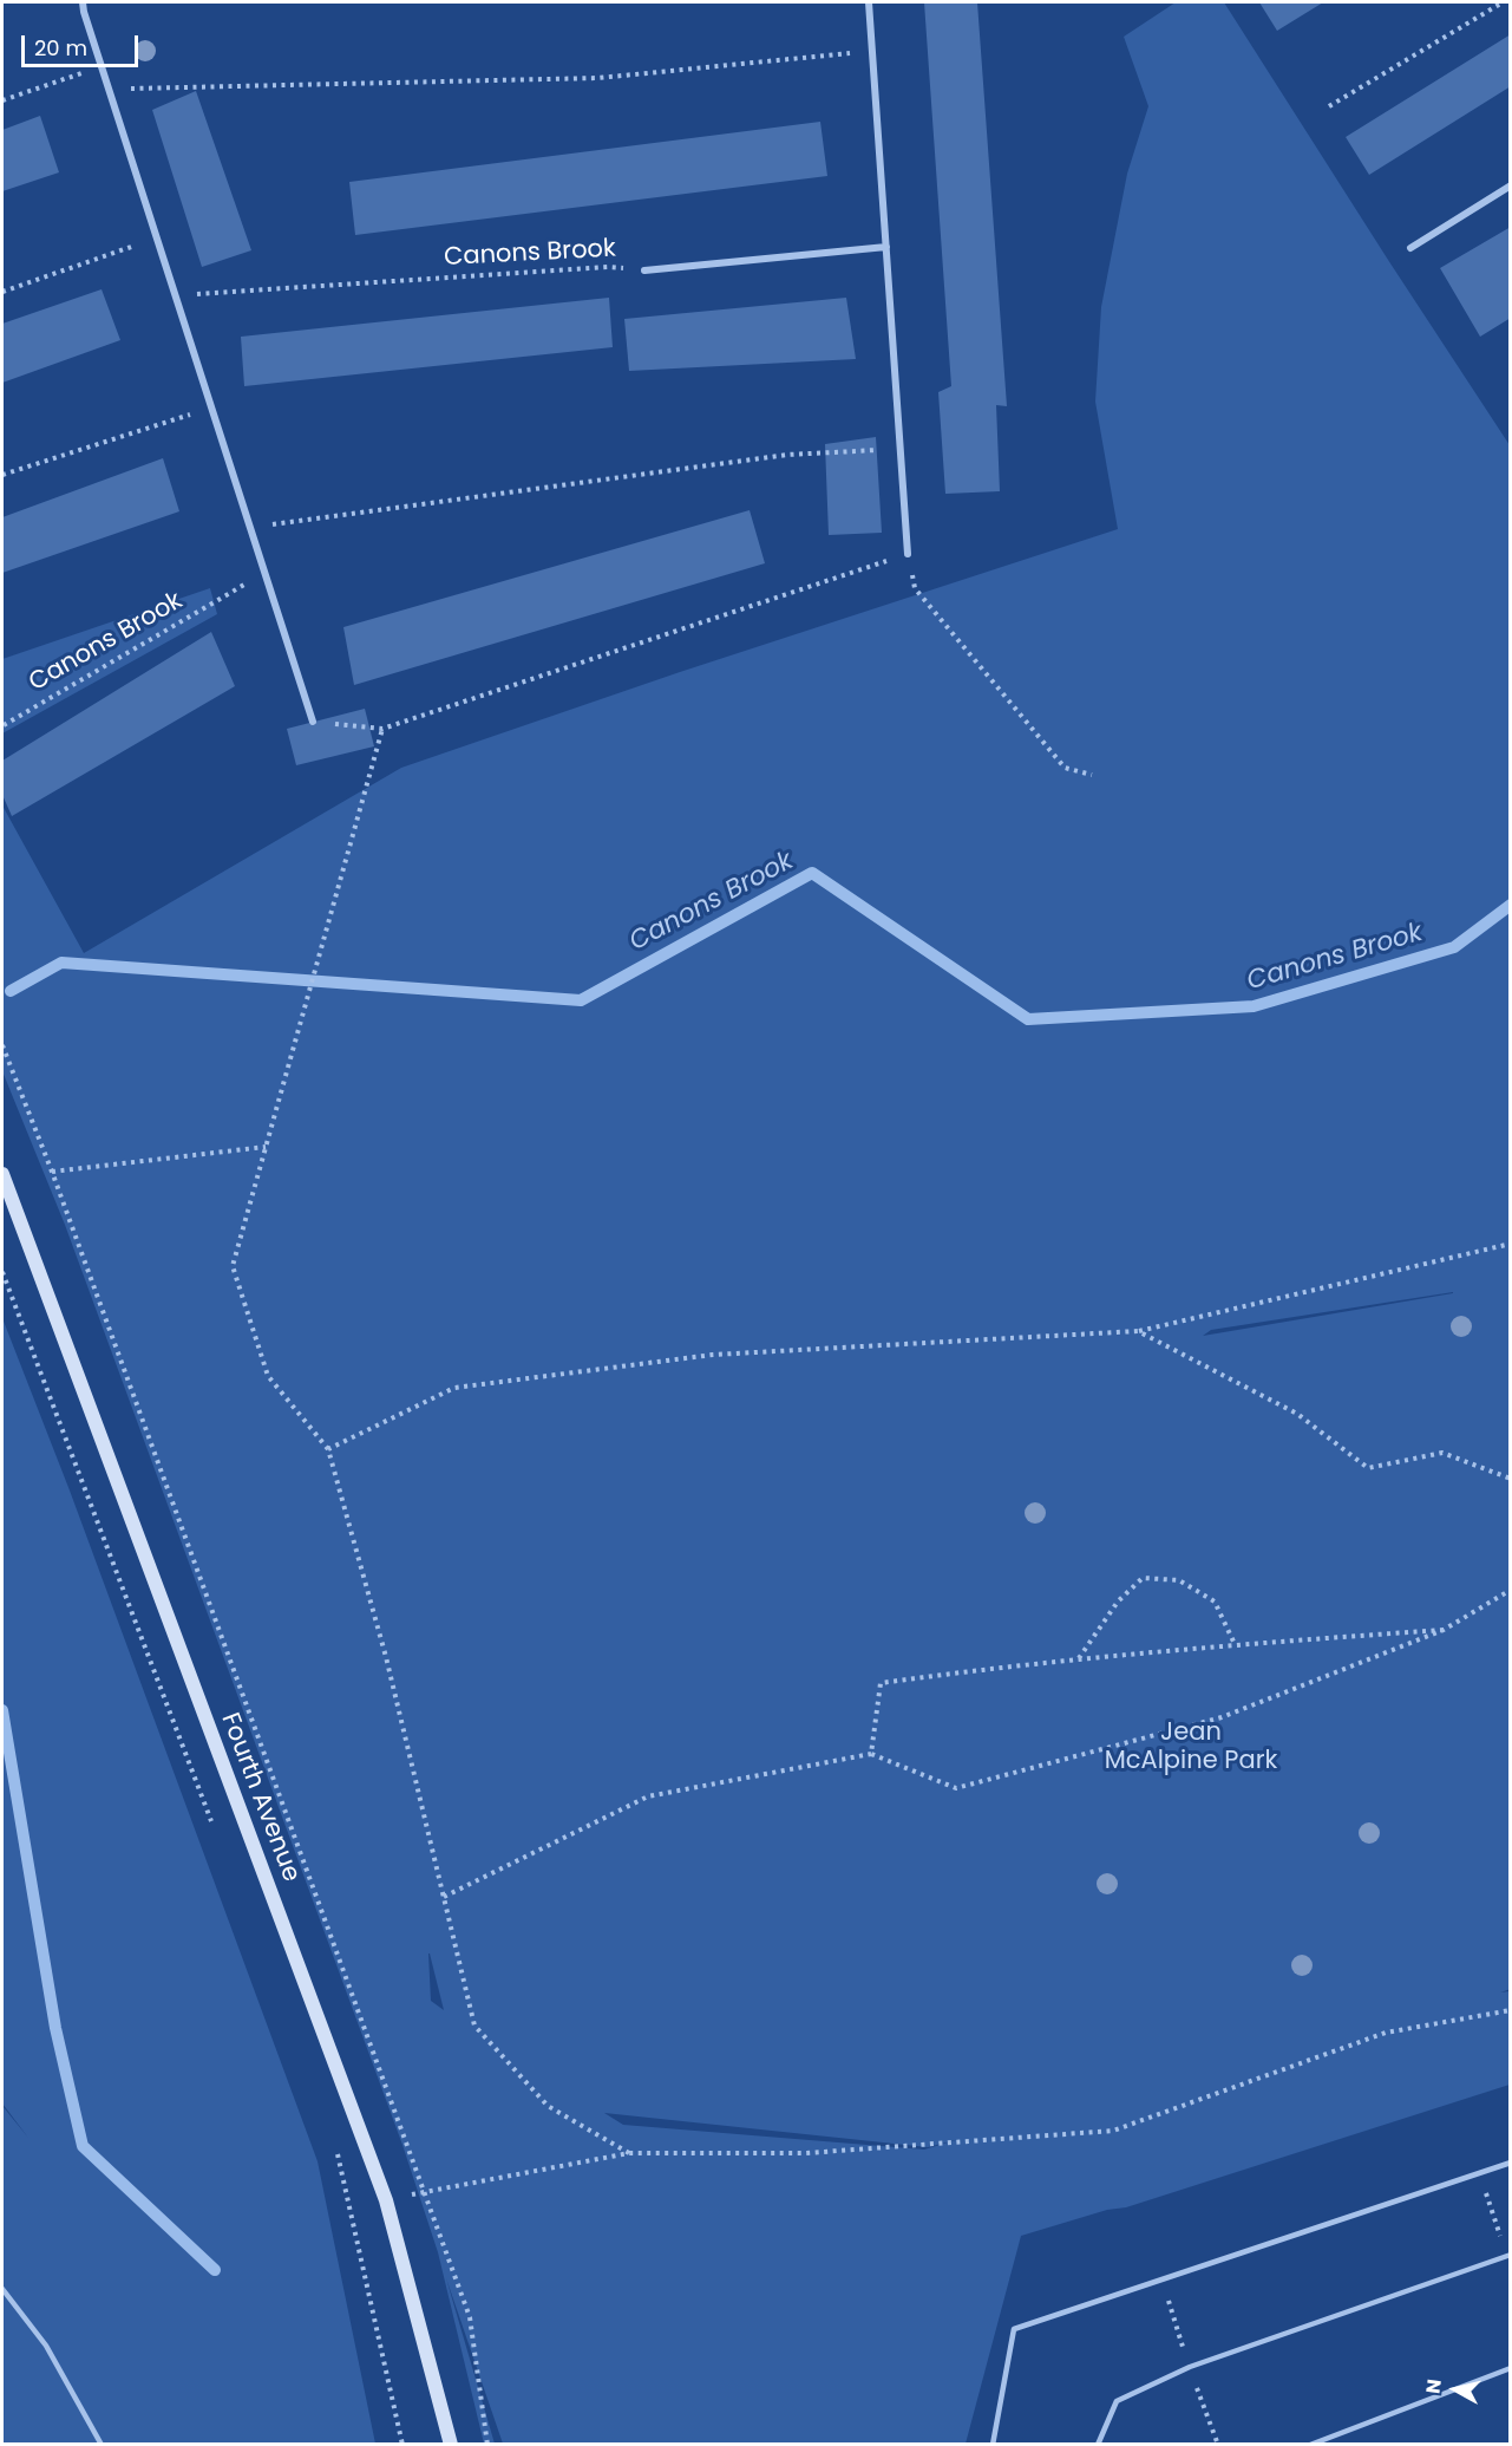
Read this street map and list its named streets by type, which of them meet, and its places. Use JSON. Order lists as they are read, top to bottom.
{
  "streets": {
    "street": ["Canons Brook", "Fourth Avenue"]
  },
  "water": ["Canons Brook"],
  "parks": ["Jean McAlpine Park"],
  "scale_bar": "20 m",
  "north": "left"
}
